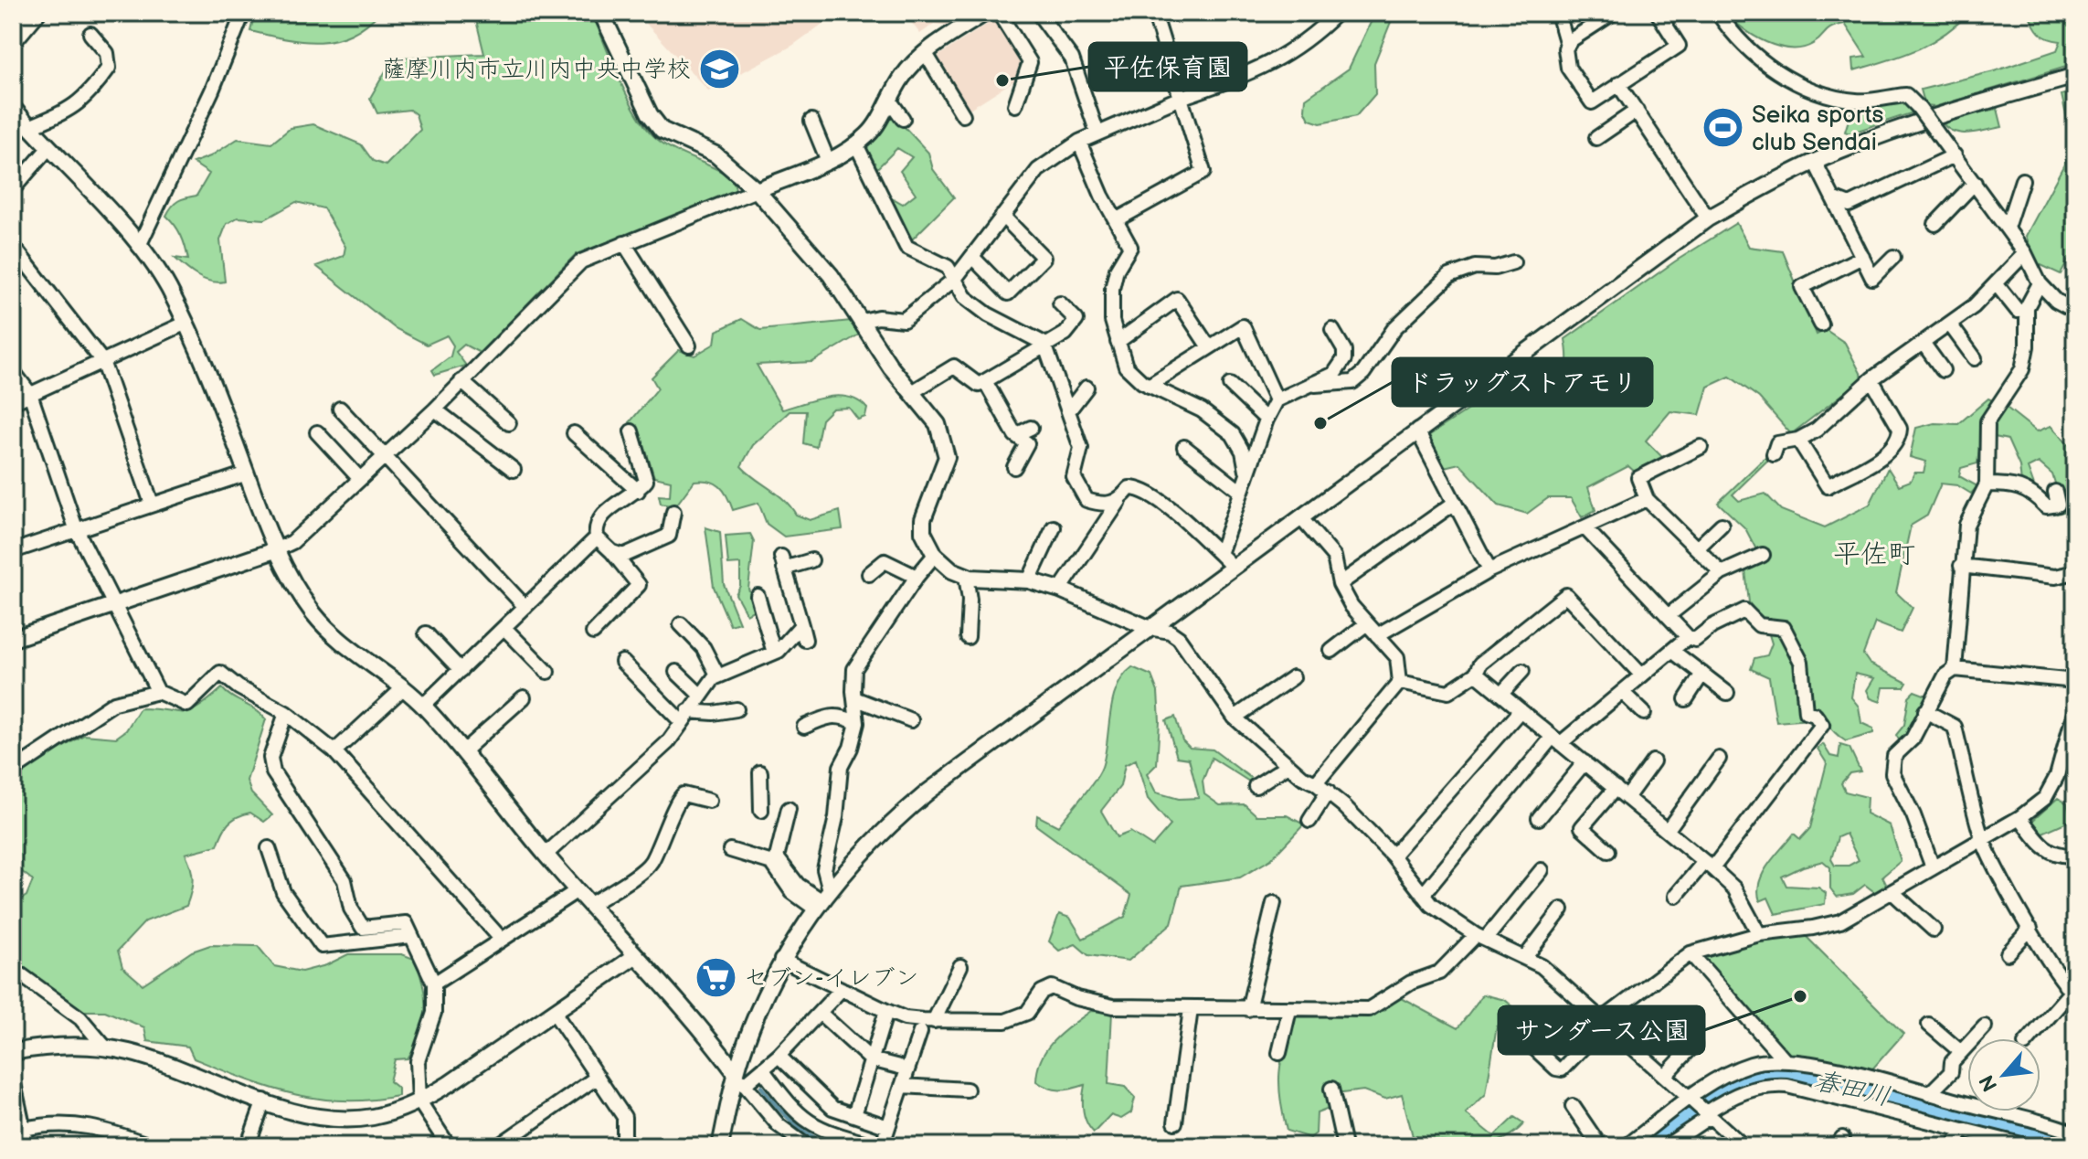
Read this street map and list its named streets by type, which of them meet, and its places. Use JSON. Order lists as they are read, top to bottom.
{
  "districts": ["平佐町"],
  "water": ["春田川"],
  "places": {
    "school or university": ["薩摩川内市立川内中央中学校"],
    "other": ["平佐保育園", "ドラッグストアモリ", "サンダース公園"],
    "sports": ["Seika sports club Sendai"],
    "supermarket": ["セブン-イレブン"]
  },
  "north": "bottom left"
}
